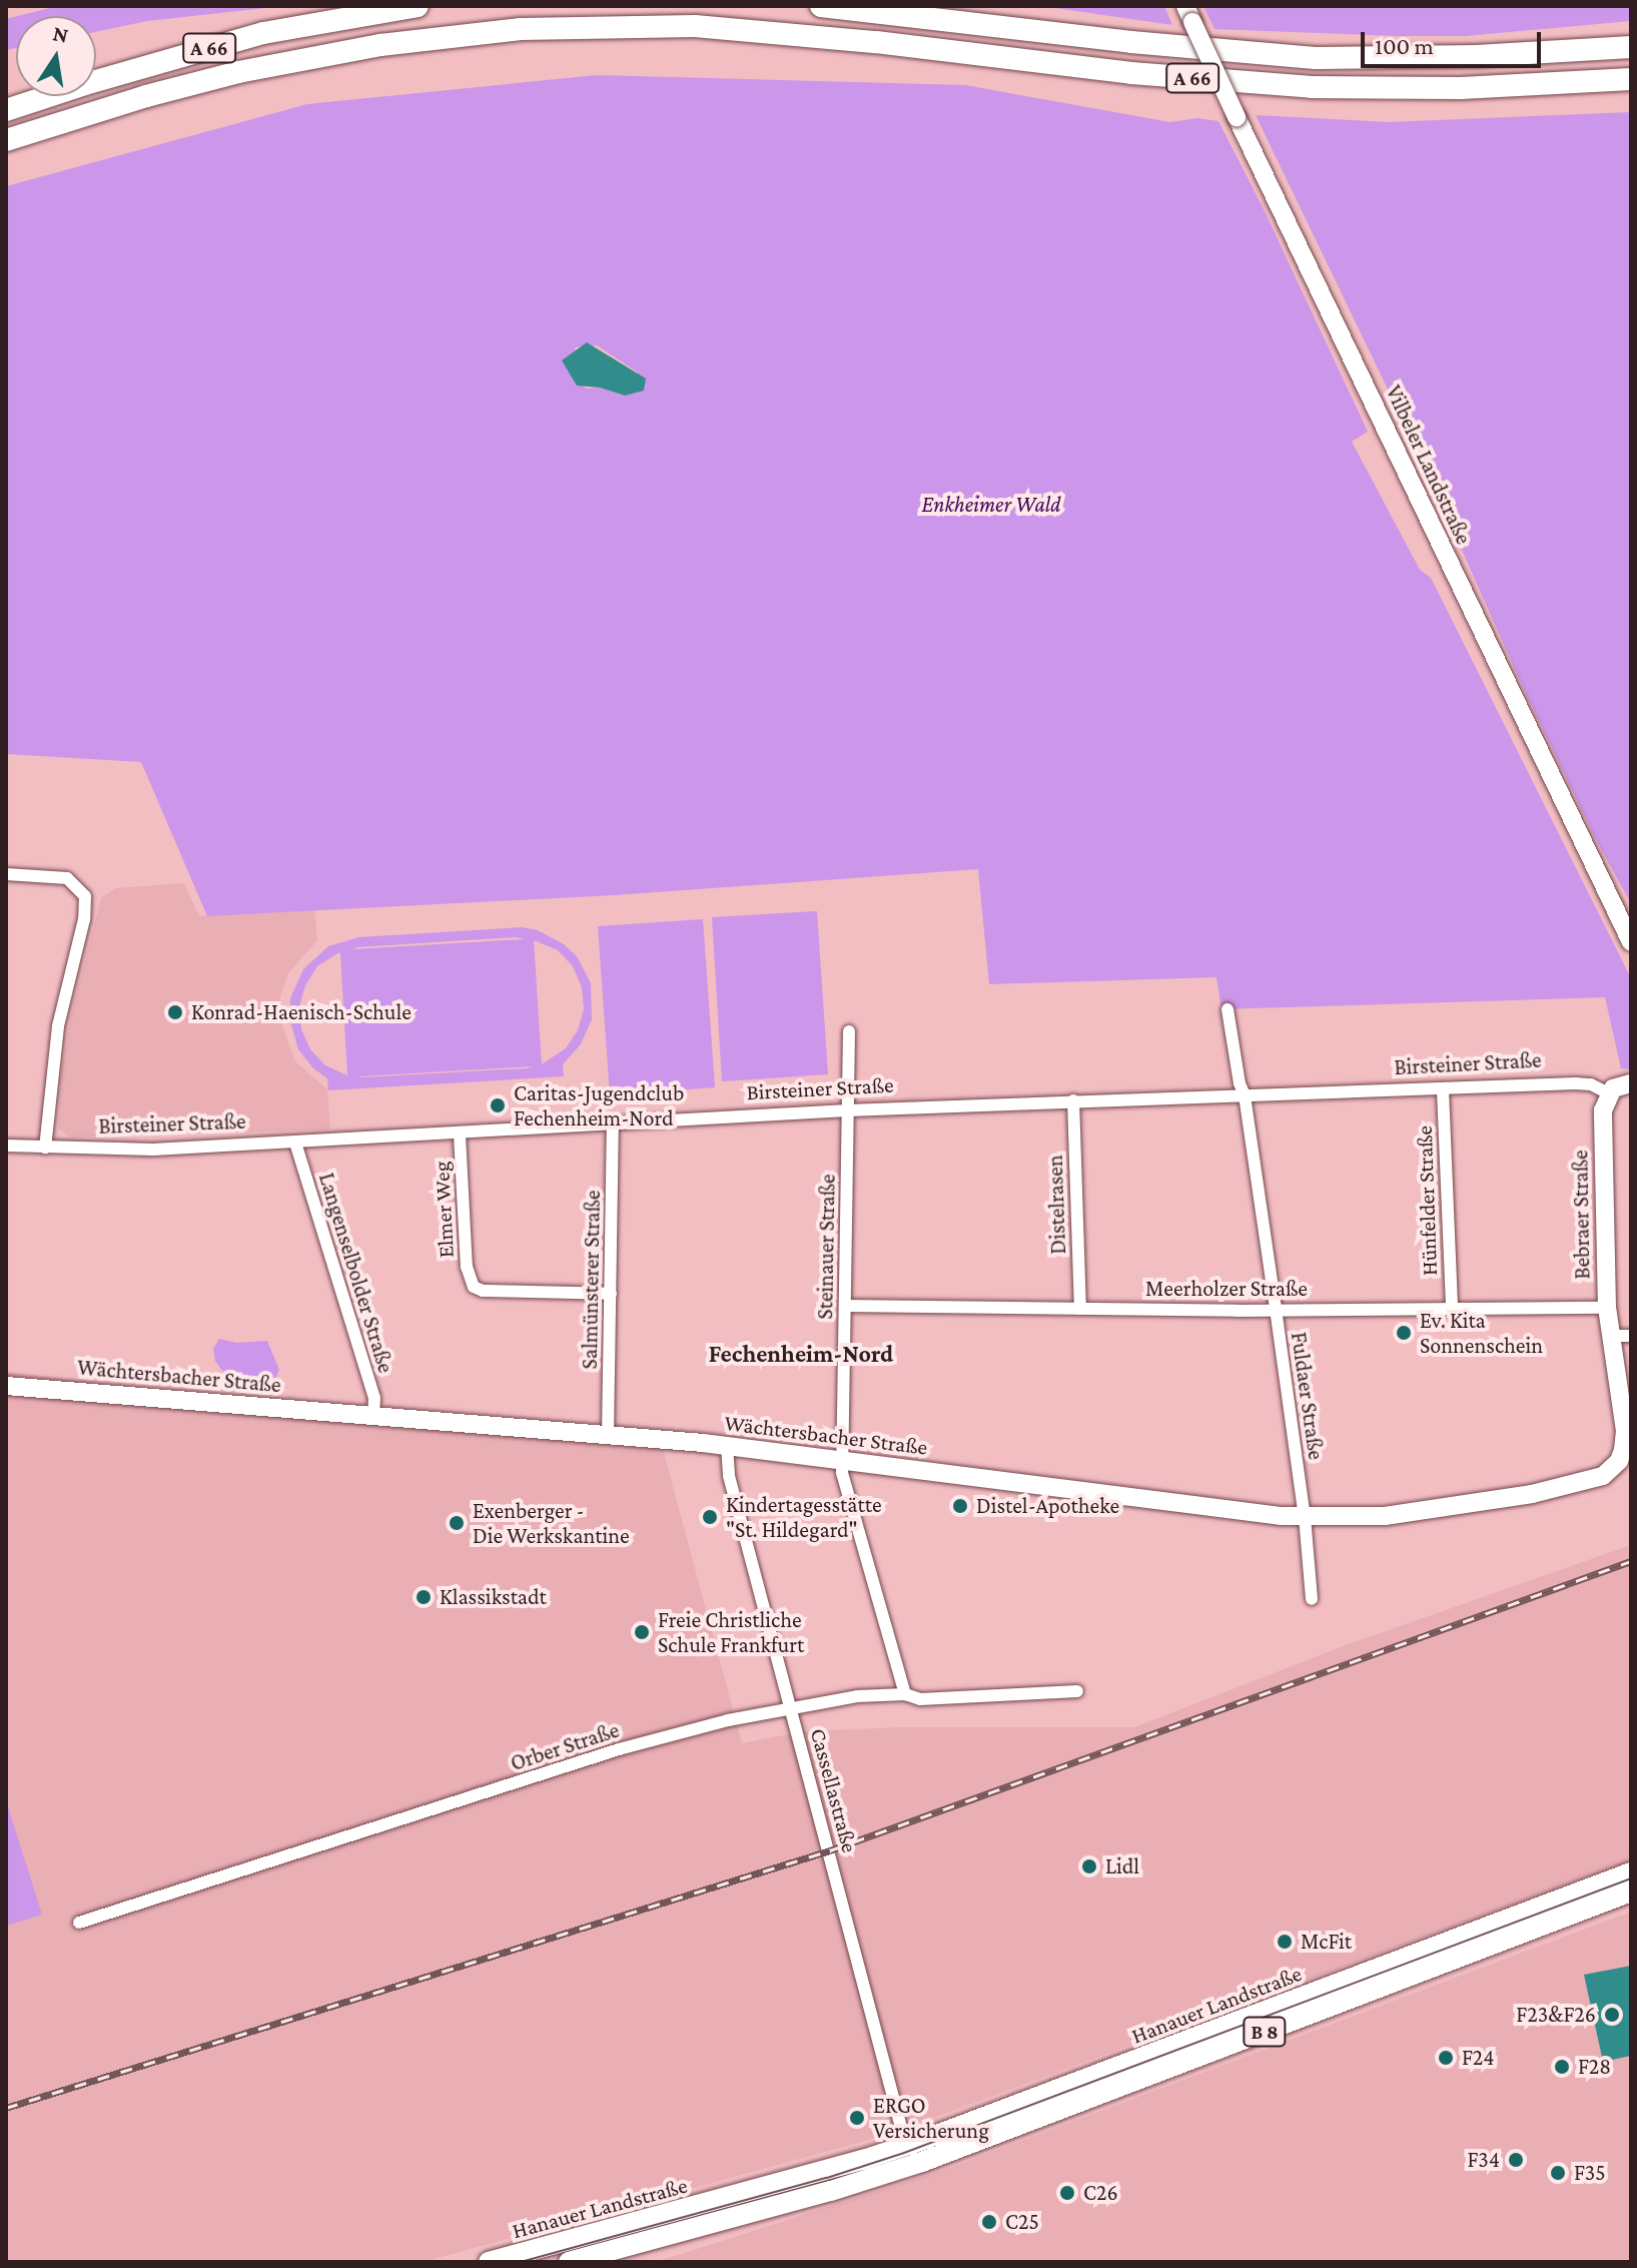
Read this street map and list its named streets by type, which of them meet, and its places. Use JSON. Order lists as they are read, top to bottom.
{
  "streets": {
    "highway": ["A 66"],
    "main road": ["Hanauer Landstraße", "B 8"],
    "street": [
      "Vilbeler Landstraße",
      "Birsteiner Straße",
      "Hünfelder Straße",
      "Distelrasen",
      "Elmer Weg",
      "Bebraer Straße",
      "Steinauer Straße",
      "Langenselbolder Straße",
      "Salmünsterer Straße",
      "Meerholzer Straße",
      "Wächtersbacher Straße",
      "Fuldaer Straße",
      "Orber Straße",
      "Cassellastraße"
    ]
  },
  "crossings": [
    ["Birsteiner Straße", "Hünfelder Straße"],
    ["Birsteiner Straße", "Distelrasen"],
    ["Birsteiner Straße", "Elmer Weg"],
    ["Birsteiner Straße", "Bebraer Straße"],
    ["Birsteiner Straße", "Steinauer Straße"],
    ["Birsteiner Straße", "Langenselbolder Straße"],
    ["Birsteiner Straße", "Salmünsterer Straße"],
    ["Birsteiner Straße", "Fuldaer Straße"],
    ["Hünfelder Straße", "Meerholzer Straße"],
    ["Distelrasen", "Meerholzer Straße"],
    ["Elmer Weg", "Salmünsterer Straße"],
    ["Bebraer Straße", "Meerholzer Straße"],
    ["Bebraer Straße", "Wächtersbacher Straße"],
    ["Steinauer Straße", "Meerholzer Straße"],
    ["Steinauer Straße", "Wächtersbacher Straße"],
    ["Steinauer Straße", "Orber Straße"],
    ["Langenselbolder Straße", "Wächtersbacher Straße"],
    ["Salmünsterer Straße", "Wächtersbacher Straße"],
    ["Meerholzer Straße", "Fuldaer Straße"],
    ["Wächtersbacher Straße", "Fuldaer Straße"],
    ["Wächtersbacher Straße", "Cassellastraße"],
    ["Orber Straße", "Cassellastraße"],
    ["Cassellastraße", "Hanauer Landstraße"]
  ],
  "districts": ["Fechenheim-Nord"],
  "parks": ["Enkheimer Wald"],
  "places": [
    "Konrad-Haenisch-Schule",
    "Caritas-Jugendclub Fechenheim-Nord",
    "Ev. Kita Sonnenschein",
    "Distel-Apotheke",
    "Kindertagesstätte \"St. Hildegard\"",
    "Exenberger - Die Werkskantine",
    "Klassikstadt",
    "Freie Christliche Schule Frankfurt",
    "Lidl",
    "McFit",
    "F23&F26",
    "F24",
    "F28",
    "ERGO Versicherung",
    "F34",
    "F35",
    "C26",
    "C25"
  ],
  "scale_bar": "100 m",
  "north": "top"
}
